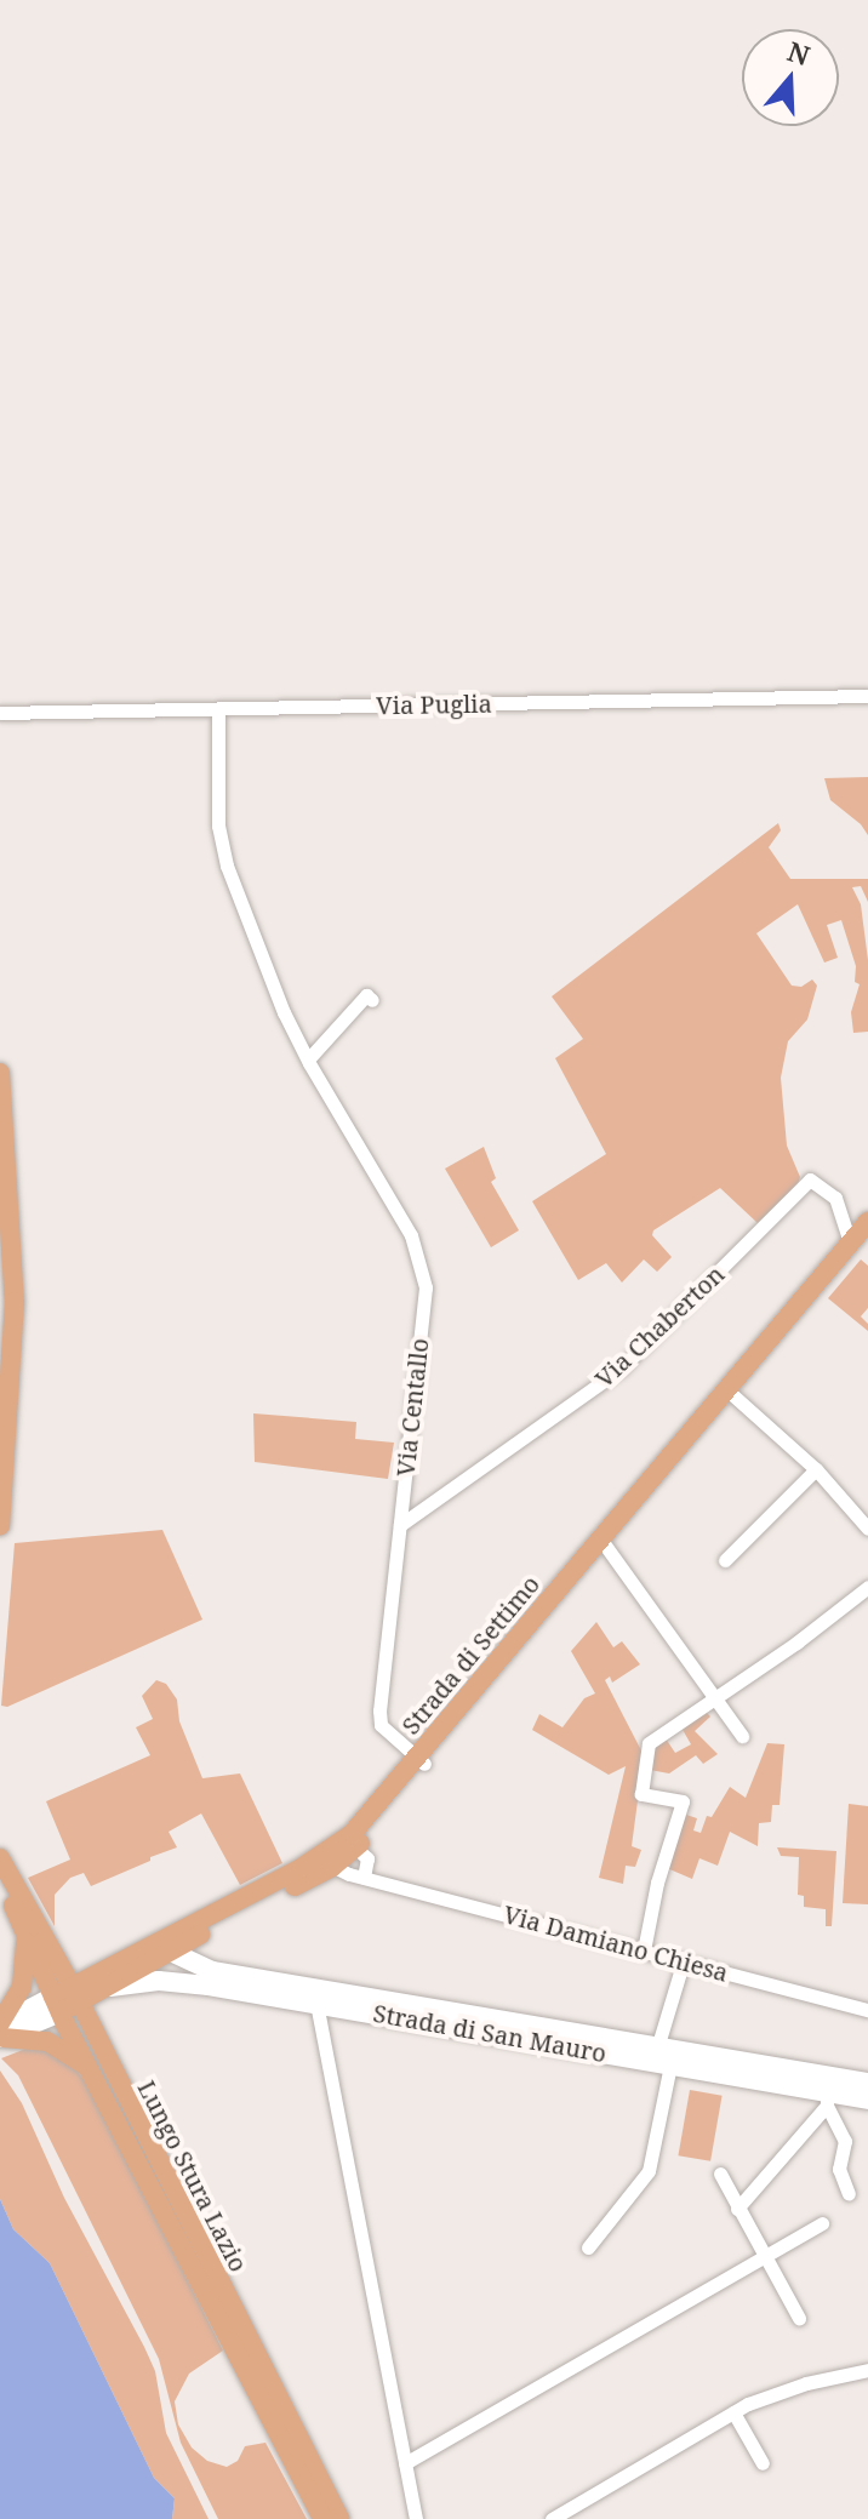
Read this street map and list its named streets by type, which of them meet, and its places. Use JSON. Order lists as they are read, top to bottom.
{
  "streets": {
    "main road": ["Strada di Settimo", "Strada di San Mauro", "Lungo Stura Lazio"],
    "street": [
      "Via Puglia",
      "Via Chaberton",
      "Via Centallo",
      "Via Damiano Chiesa"
    ]
  },
  "crossings": [
    ["Via Puglia", "Via Centallo"],
    ["Via Chaberton", "Via Centallo"],
    ["Via Chaberton", "Strada di Settimo"],
    ["Via Centallo", "Strada di Settimo"],
    ["Strada di Settimo", "Via Damiano Chiesa"],
    ["Strada di Settimo", "Strada di San Mauro"]
  ],
  "north": "top"
}
